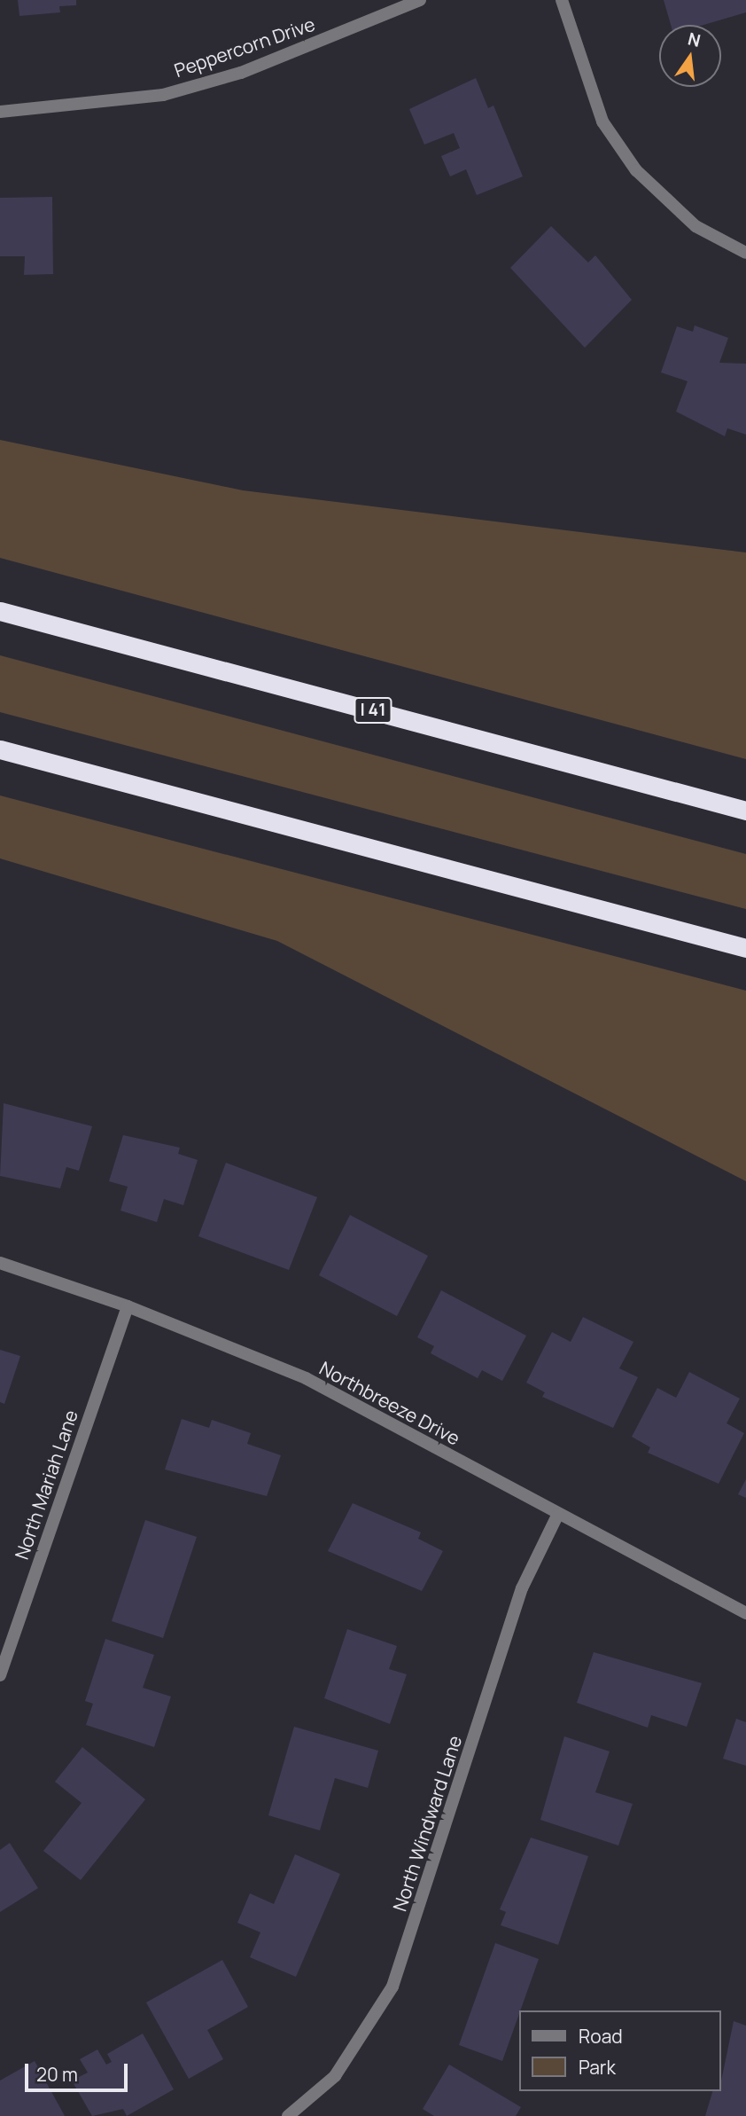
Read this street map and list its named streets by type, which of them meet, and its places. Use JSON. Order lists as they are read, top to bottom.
{
  "streets": {
    "highway": ["I 41"],
    "street": [
      "Peppercorn Drive",
      "Northbreeze Drive",
      "North Mariah Lane",
      "North Windward Lane"
    ]
  },
  "crossings": [
    ["Northbreeze Drive", "North Mariah Lane"],
    ["Northbreeze Drive", "North Windward Lane"]
  ],
  "legend": ["Road", "Park"],
  "scale_bar": "20 m",
  "north": "top"
}
